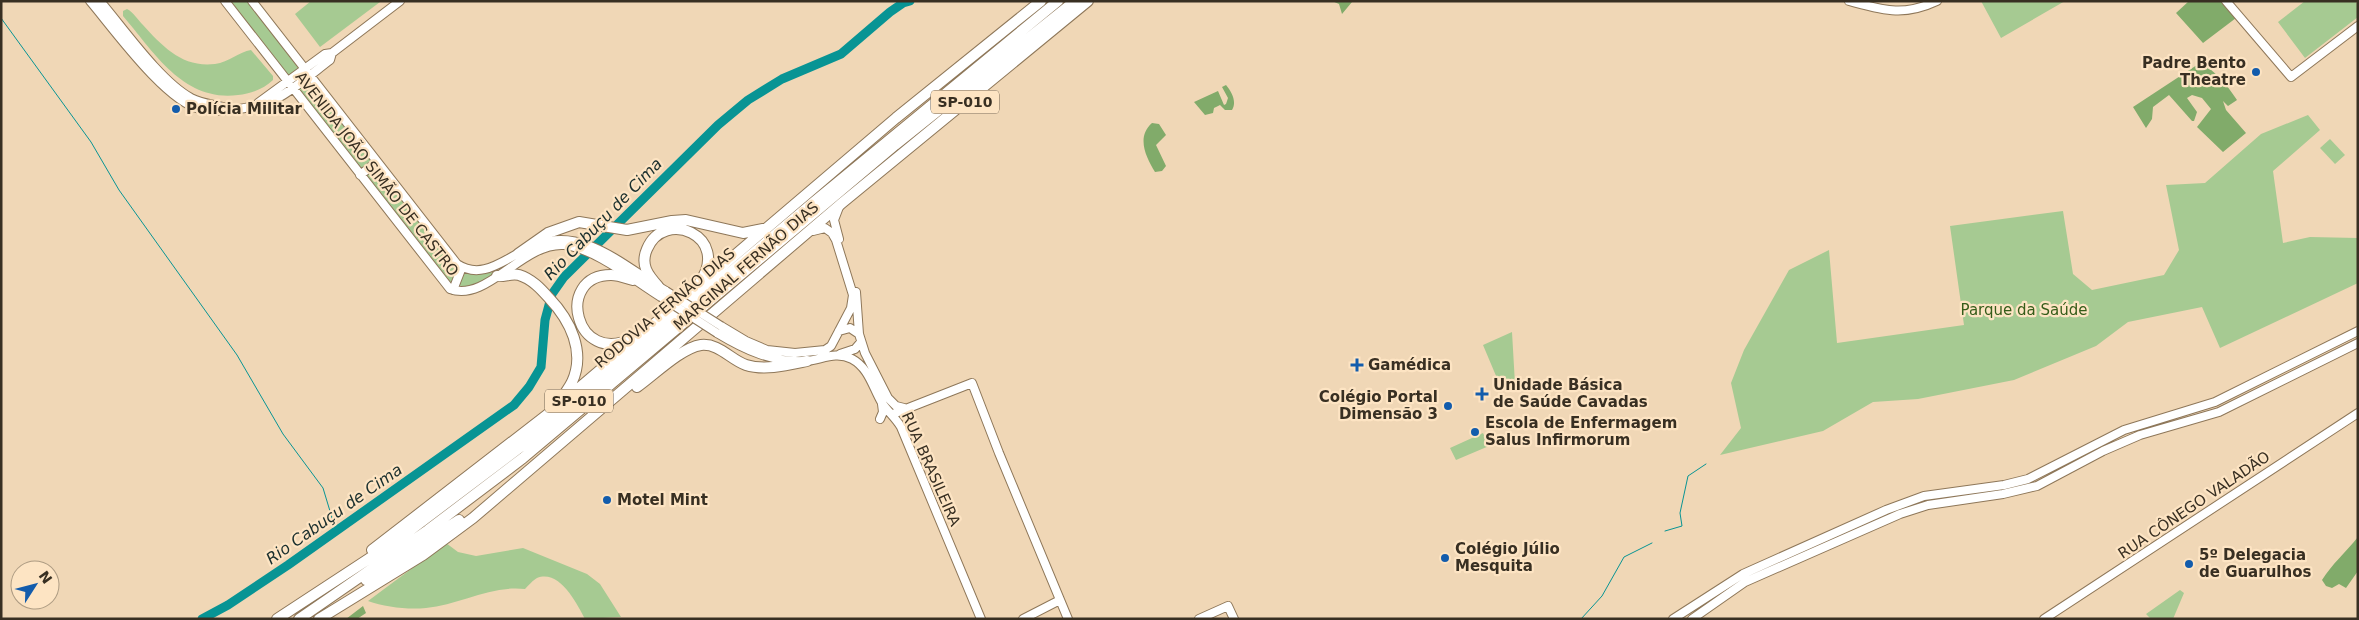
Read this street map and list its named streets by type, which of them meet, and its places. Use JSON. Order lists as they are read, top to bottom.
{
  "streets": {
    "highway": ["SP-010", "MARGINAL FERNÃO DIAS", "RODOVIA FERNÃO DIAS"],
    "main road": ["AVENIDA JOÃO SIMÃO DE CASTRO", "RUA BRASILEIRA", "RUA CÔNEGO VALADÃO"]
  },
  "crossings": [
    ["MARGINAL FERNÃO DIAS", "RODOVIA FERNÃO DIAS"],
    ["MARGINAL FERNÃO DIAS", "RUA BRASILEIRA"]
  ],
  "water": ["Rio Cabuçu de Cima"],
  "parks": ["Parque da Saúde"],
  "places": {
    "other": [
      "Padre Bento Theatre",
      "Polícia Militar",
      "Colégio Portal Dimensão 3",
      "Escola de Enfermagem Salus Infirmorum",
      "Motel Mint",
      "Colégio Júlio Mesquita",
      "5º Delegacia de Guarulhos"
    ],
    "health": ["Gamédica", "Unidade Básica de Saúde Cavadas"]
  },
  "north": "top right"
}
